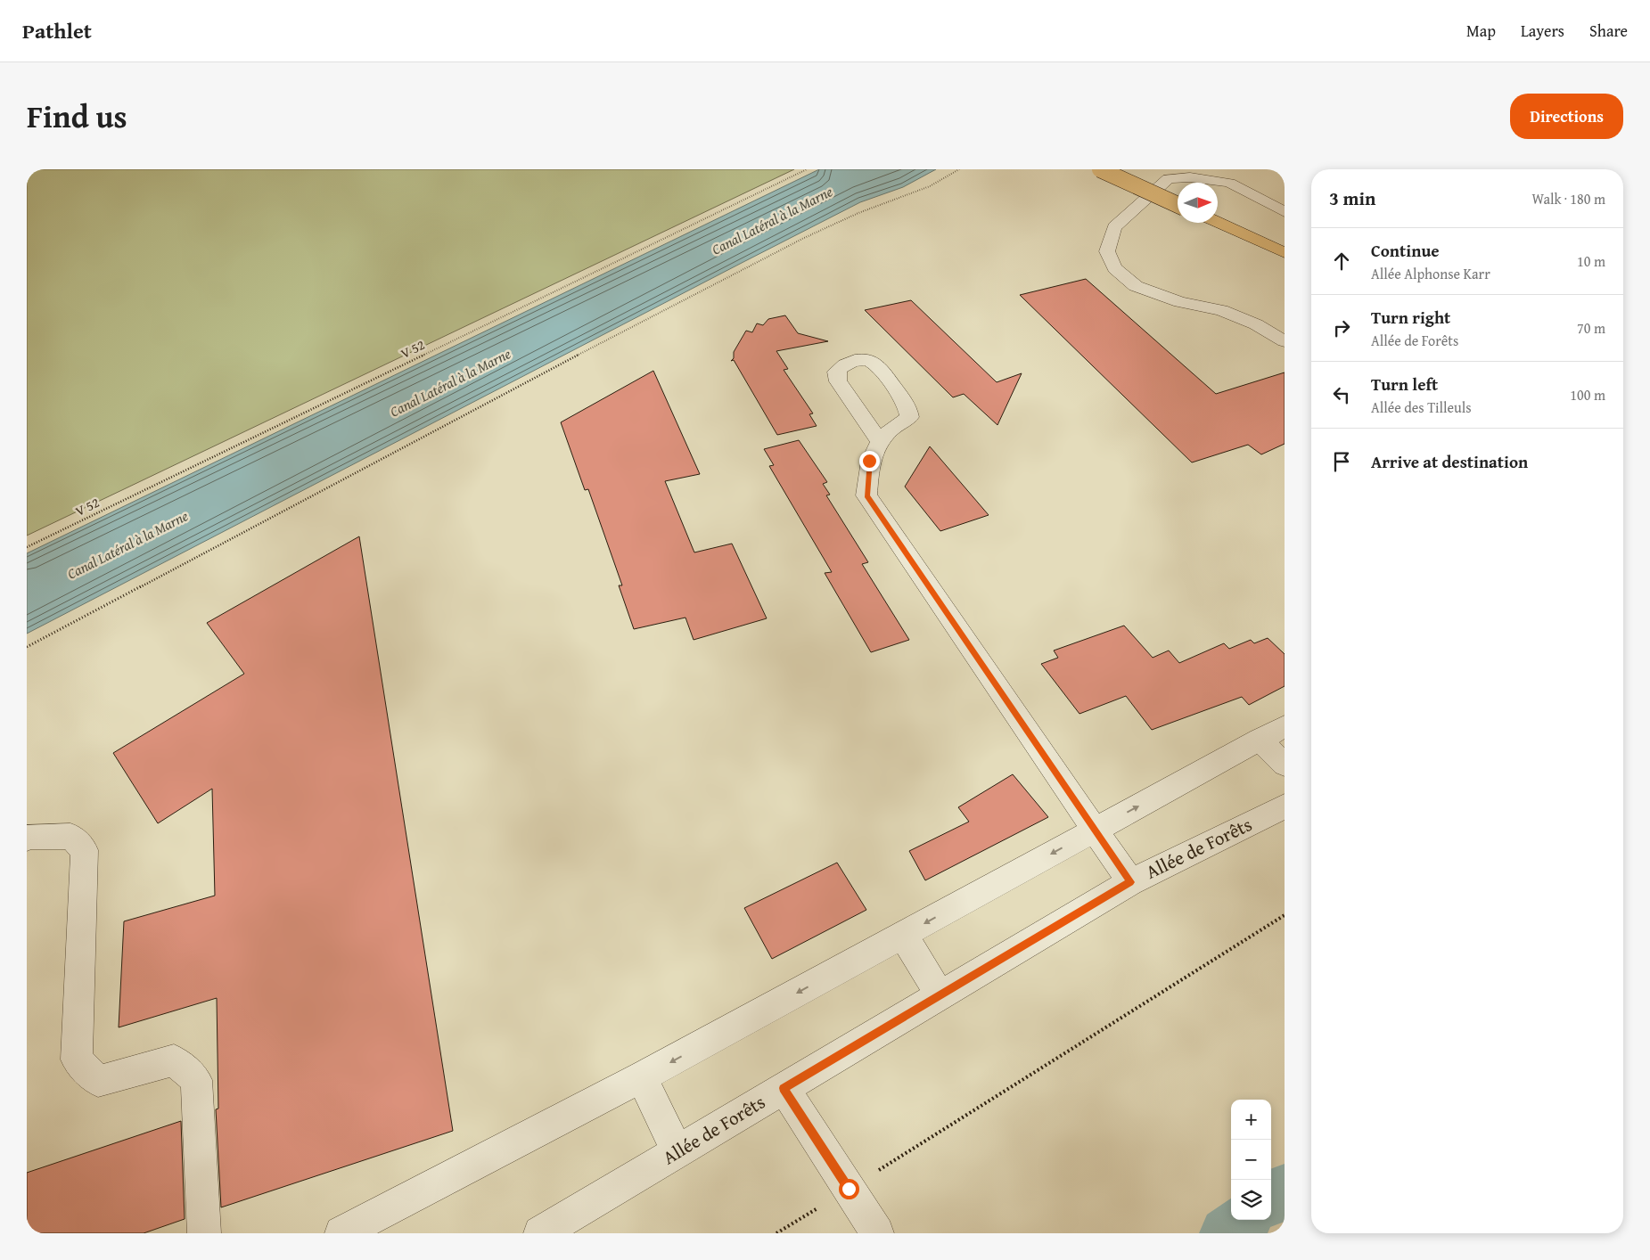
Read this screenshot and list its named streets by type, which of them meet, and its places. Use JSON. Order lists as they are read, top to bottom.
{
  "streets": {
    "street": ["Allée de Forêts"],
    "path": ["V 52"]
  },
  "water": ["Canal Latéral à la Marne"],
  "north": "right",
  "page": {
    "header": "Pathlet",
    "nav": ["Map", "Layers", "Share"],
    "title": "Find us",
    "buttons": "Directions",
    "heading": ["3 min", "Walk · 180 m"],
    "list": [
      ["Continue", "Allée Alphonse Karr", "10 m"],
      ["Turn right", "Allée de Forêts", "70 m"],
      ["Turn left", "Allée des Tilleuls", "100 m"],
      "Arrive at destination"
    ],
    "map_buttons": ["+", "−"]
  }
}
